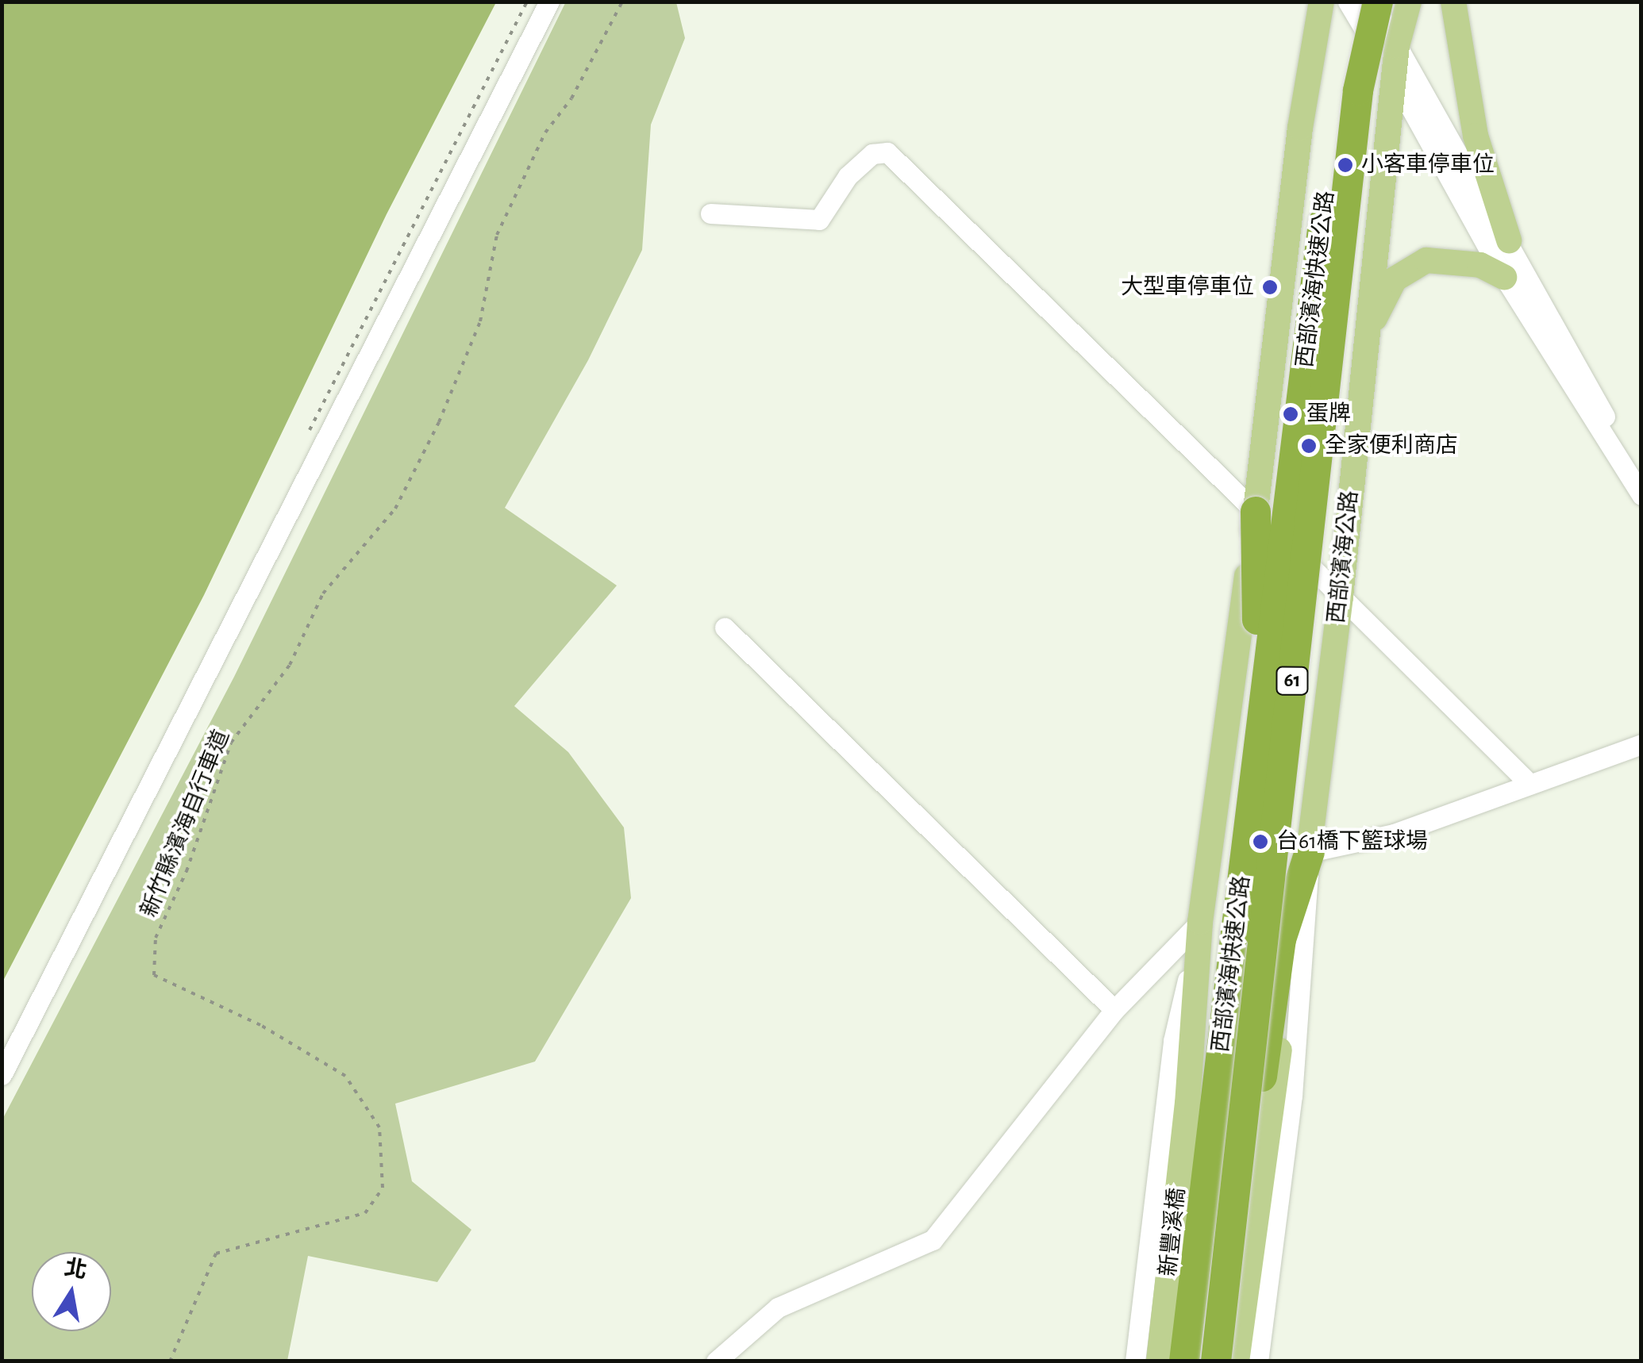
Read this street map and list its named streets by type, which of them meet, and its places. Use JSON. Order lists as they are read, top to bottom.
{
  "streets": {
    "highway": ["西部濱海快速公路", "61"],
    "main road": ["西部濱海公路", "新豐溪橋"],
    "path": ["新竹縣濱海自行車道"]
  },
  "places": [
    "小客車停車位",
    "大型車停車位",
    "蛋牌",
    "全家便利商店",
    "台61橋下籃球場"
  ],
  "north": "top"
}
